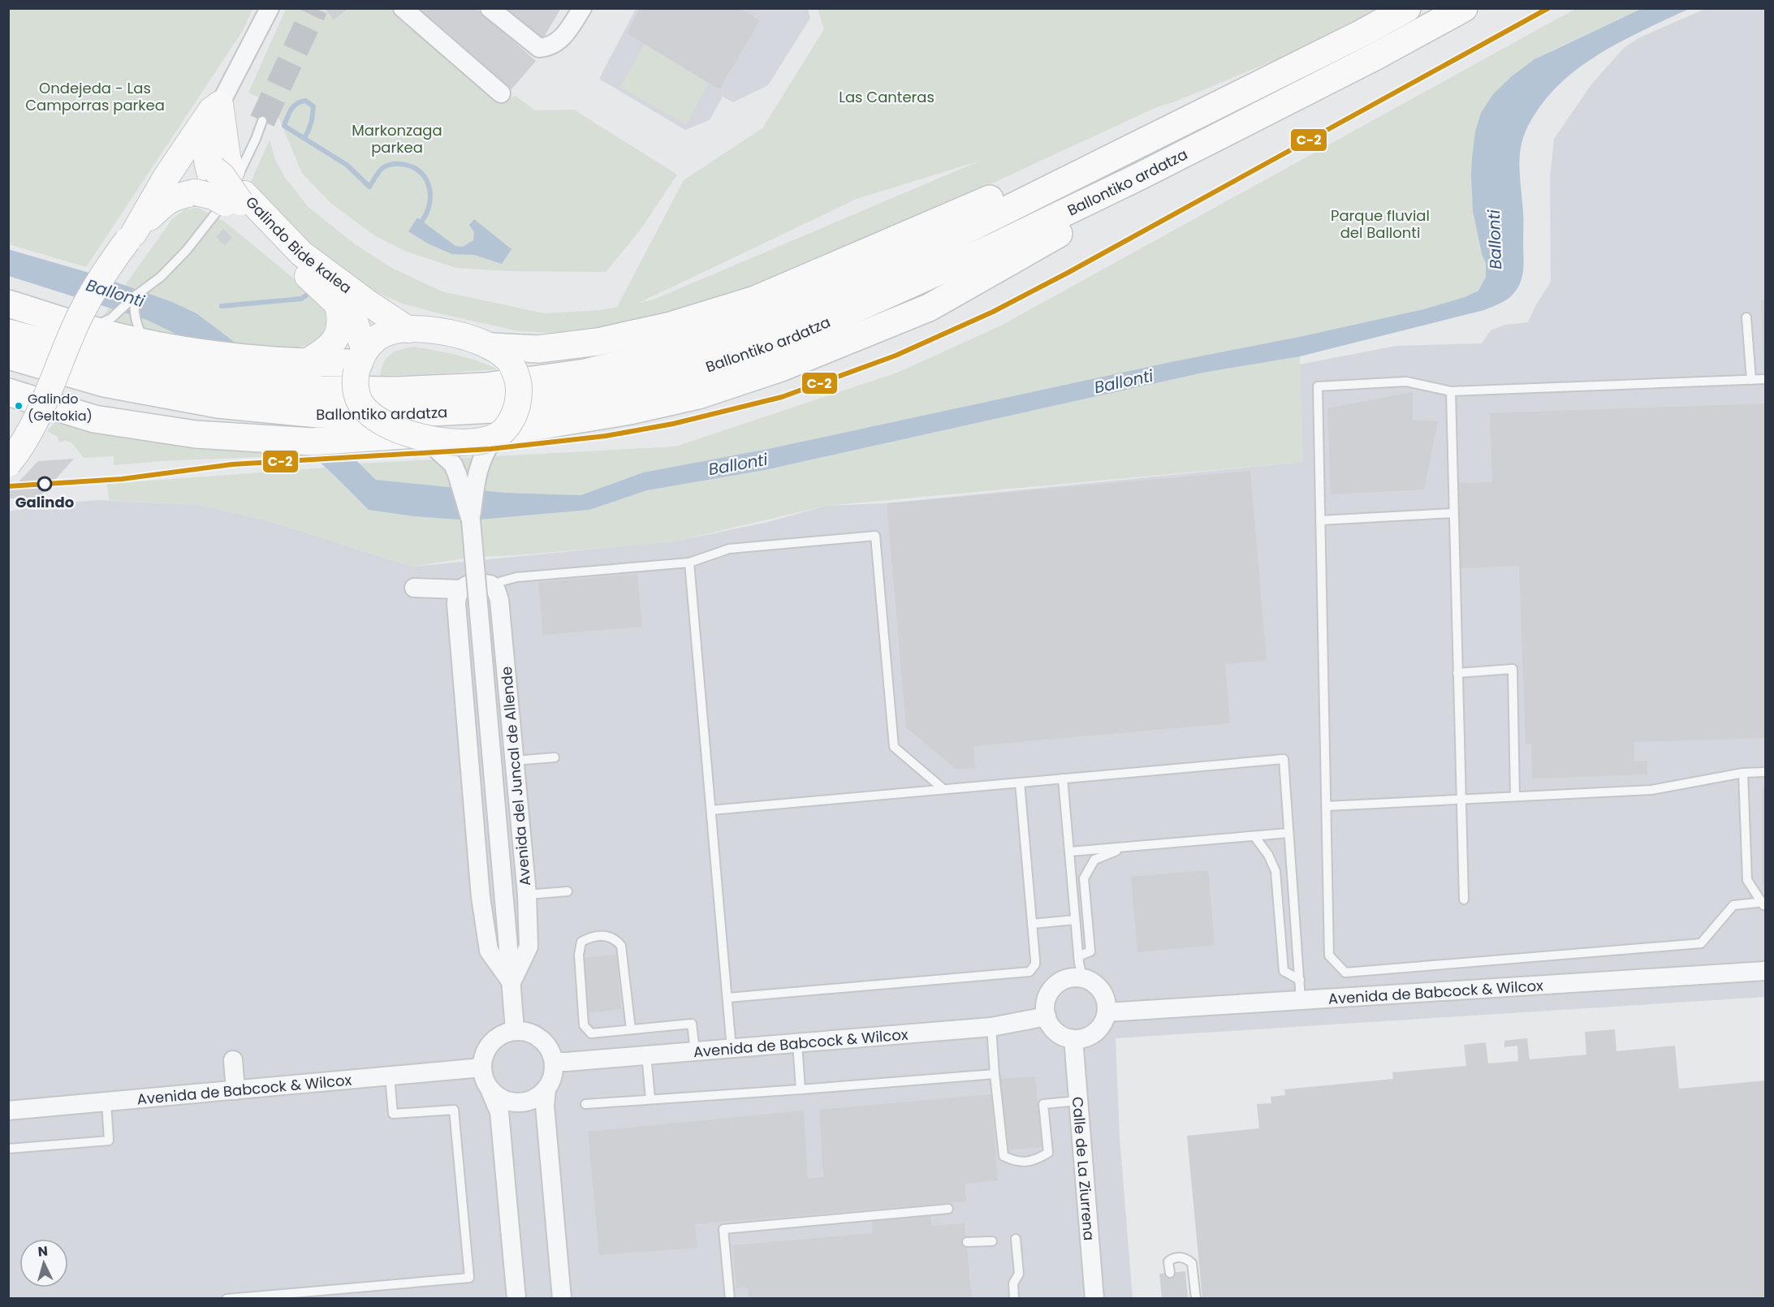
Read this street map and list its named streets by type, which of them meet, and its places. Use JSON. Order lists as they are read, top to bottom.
{
  "streets": {
    "main road": ["Ballontiko ardatza"],
    "street": [
      "Galindo Bide kalea",
      "Avenida del Juncal de Allende",
      "Avenida de Babcock & Wilcox",
      "Calle de La Ziurrena"
    ]
  },
  "crossings": [
    ["Avenida del Juncal de Allende", "Avenida de Babcock & Wilcox"],
    ["Avenida de Babcock & Wilcox", "Calle de La Ziurrena"]
  ],
  "water": ["Ballonti"],
  "parks": [
    "Ondejeda - Las Camporras parkea",
    "Las Canteras",
    "Markonzaga parkea",
    "Parque fluvial del Ballonti"
  ],
  "places": ["Galindo (Geltokia)", "Galindo"],
  "lines": ["transit line C-2"],
  "north": "top"
}
